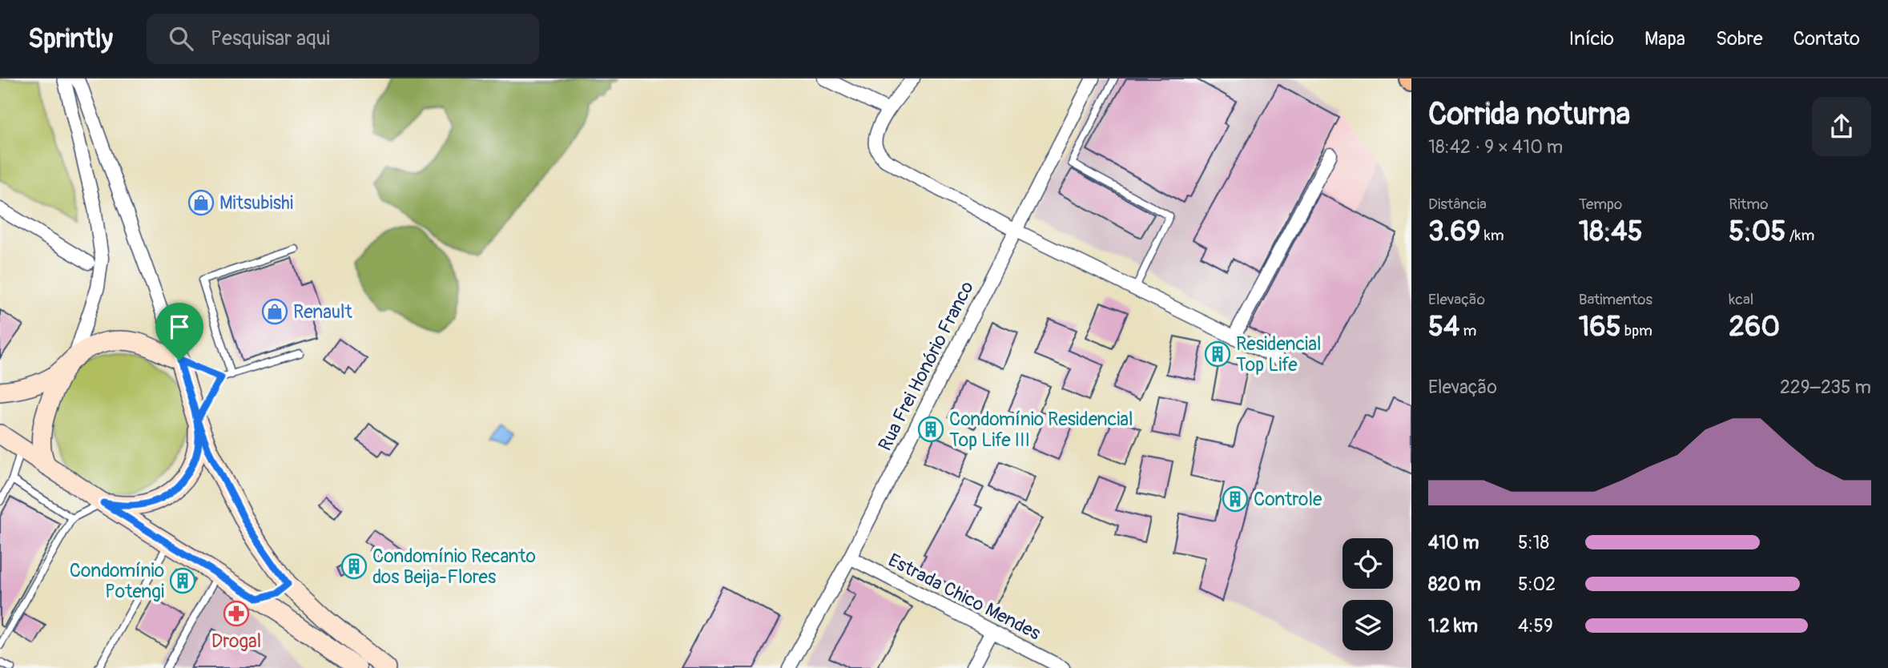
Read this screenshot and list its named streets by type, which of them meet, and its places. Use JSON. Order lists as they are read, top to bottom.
{
  "streets": {
    "street": ["Rua Frei Honório Franco", "Estrada Chico Mendes"]
  },
  "crossings": [
    ["Rua Frei Honório Franco", "Estrada Chico Mendes"]
  ],
  "places": {
    "shop": ["Mitsubishi", "Renault"],
    "building": [
      "Residencial Top Life",
      "Condomínio Residencial Top Life III",
      "Controle",
      "Condomínio Recanto dos Beija-Flores",
      "Condomínio Potengi"
    ],
    "pharmacy": ["Drogal"]
  },
  "page": {
    "header": "Sprintly",
    "search": "Pesquisar aqui",
    "nav": [
      "Início",
      "Mapa",
      "Sobre",
      "Contato"
    ],
    "heading": ["Corrida noturna", "18:42 · 9 × 410 m"],
    "stats": [
      ["Distância", "3.69 km"],
      ["Tempo", "18:45"],
      ["Ritmo", "5:05 /km"],
      ["Elevação", "54 m"],
      ["Batimentos", "165 bpm"],
      ["kcal", "260"]
    ],
    "chart": ["Elevação", "229–235 m"],
    "list": [
      {
        "name": "410 m",
        "note": "5:18"
      },
      {
        "name": "820 m",
        "note": "5:02"
      },
      {
        "name": "1.2 km",
        "note": "4:59"
      }
    ]
  }
}
